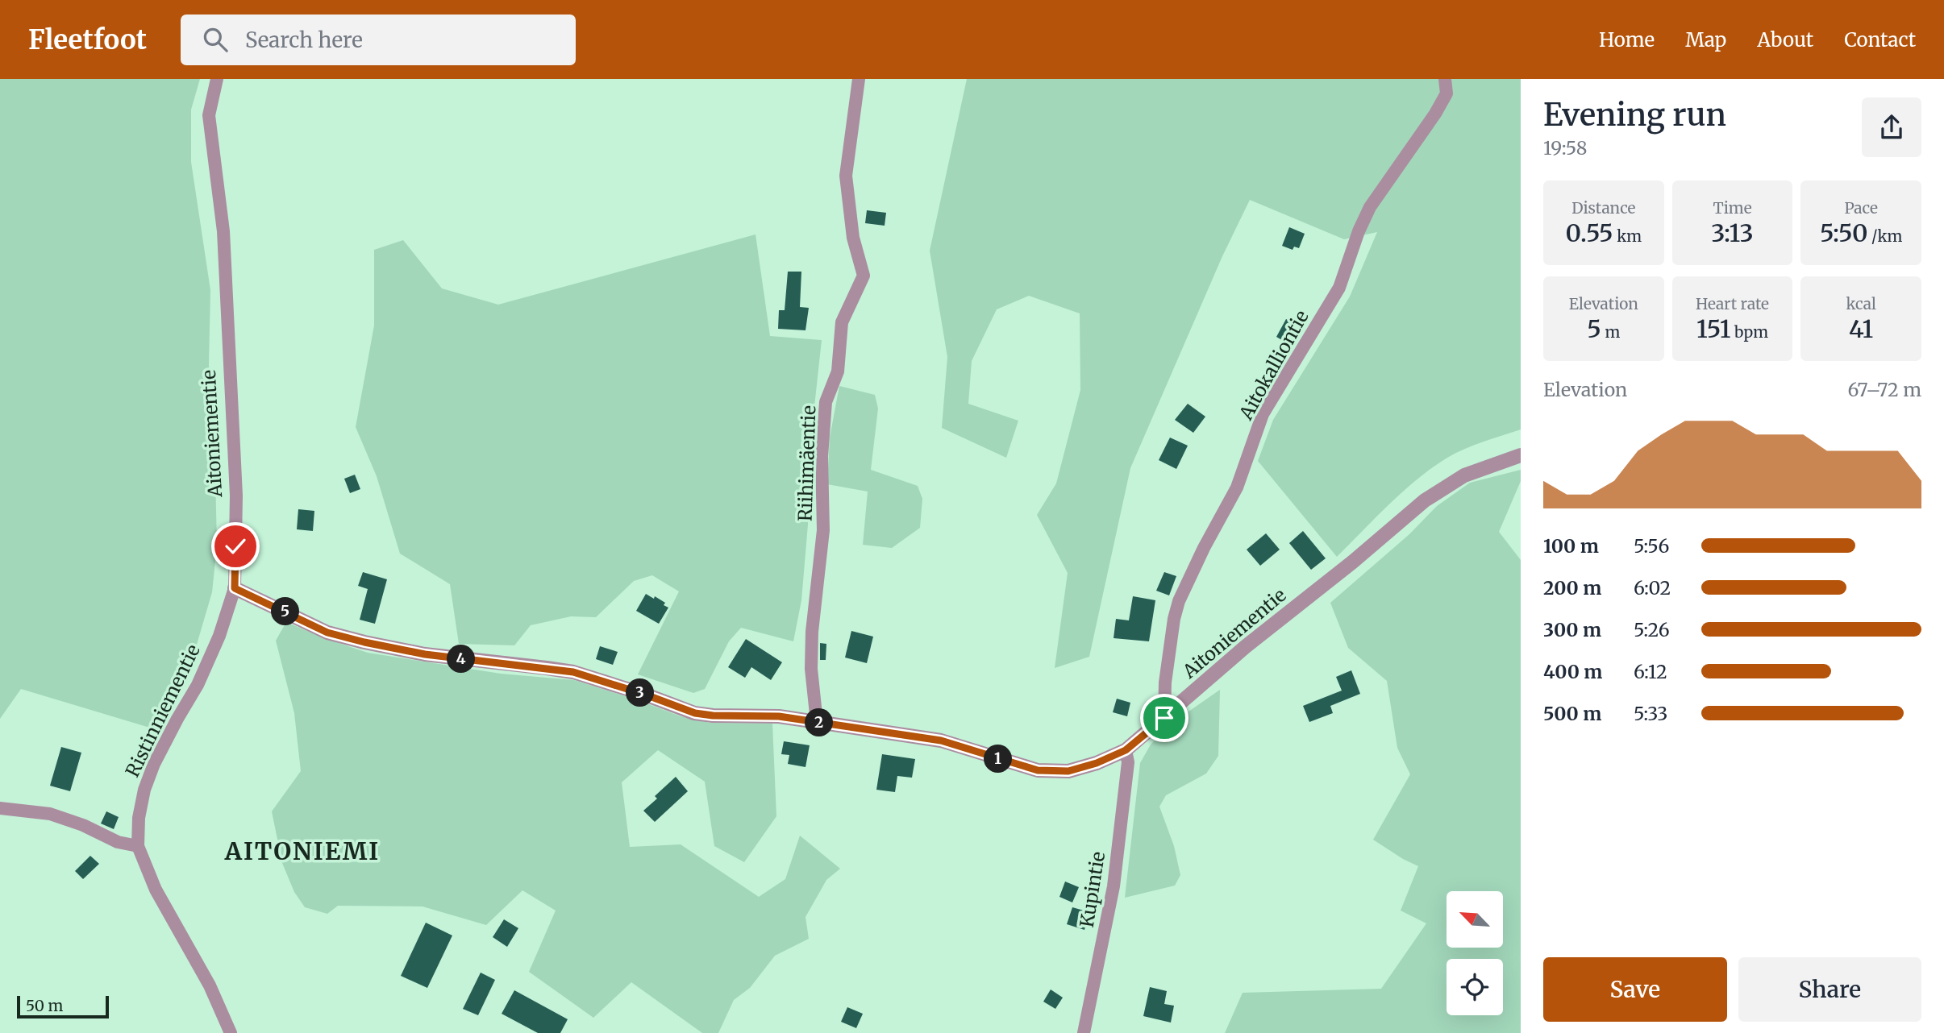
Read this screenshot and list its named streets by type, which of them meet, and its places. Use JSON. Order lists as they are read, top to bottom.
{
  "streets": {
    "street": [
      "Aitokalliontie",
      "Aitoniementie",
      "Riihimäentie",
      "Ristinniementie",
      "Kupintie"
    ]
  },
  "crossings": [
    ["Aitokalliontie", "Aitoniementie"],
    ["Aitoniementie", "Riihimäentie"],
    ["Aitoniementie", "Ristinniementie"],
    ["Aitoniementie", "Kupintie"]
  ],
  "districts": ["AITONIEMI"],
  "scale_bar": "50 m",
  "north": "top left",
  "page": {
    "header": "Fleetfoot",
    "search": "Search here",
    "nav": [
      "Home",
      "Map",
      "About",
      "Contact"
    ],
    "heading": ["Evening run", "19:58"],
    "stats": [
      ["Distance", "0.55 km"],
      ["Time", "3:13"],
      ["Pace", "5:50 /km"],
      ["Elevation", "5 m"],
      ["Heart rate", "151 bpm"],
      ["kcal", "41"]
    ],
    "chart": ["Elevation", "67–72 m"],
    "list": [
      {
        "name": "100 m",
        "note": "5:56"
      },
      {
        "name": "200 m",
        "note": "6:02"
      },
      {
        "name": "300 m",
        "note": "5:26"
      },
      {
        "name": "400 m",
        "note": "6:12"
      },
      {
        "name": "500 m",
        "note": "5:33"
      }
    ],
    "pins": [
      "5",
      "4",
      "3",
      "2",
      "1"
    ],
    "buttons": ["Save", "Share"],
    "scale": "50 m"
  }
}
